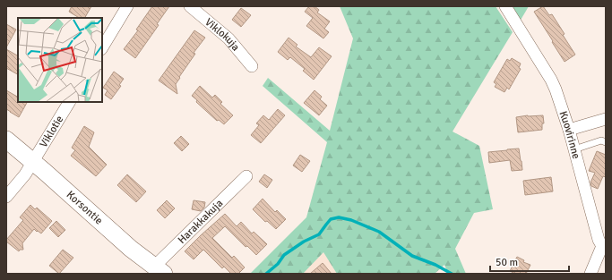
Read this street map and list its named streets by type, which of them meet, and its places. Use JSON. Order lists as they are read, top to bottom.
{
  "streets": {
    "main road": ["Korsontie"],
    "street": [
      "Viklokuja",
      "Viklotie",
      "Kuovirinne",
      "Harakkakuja"
    ]
  },
  "crossings": [
    ["Viklotie", "Korsontie"],
    ["Korsontie", "Harakkakuja"]
  ],
  "scale_bar": "50 m"
}
